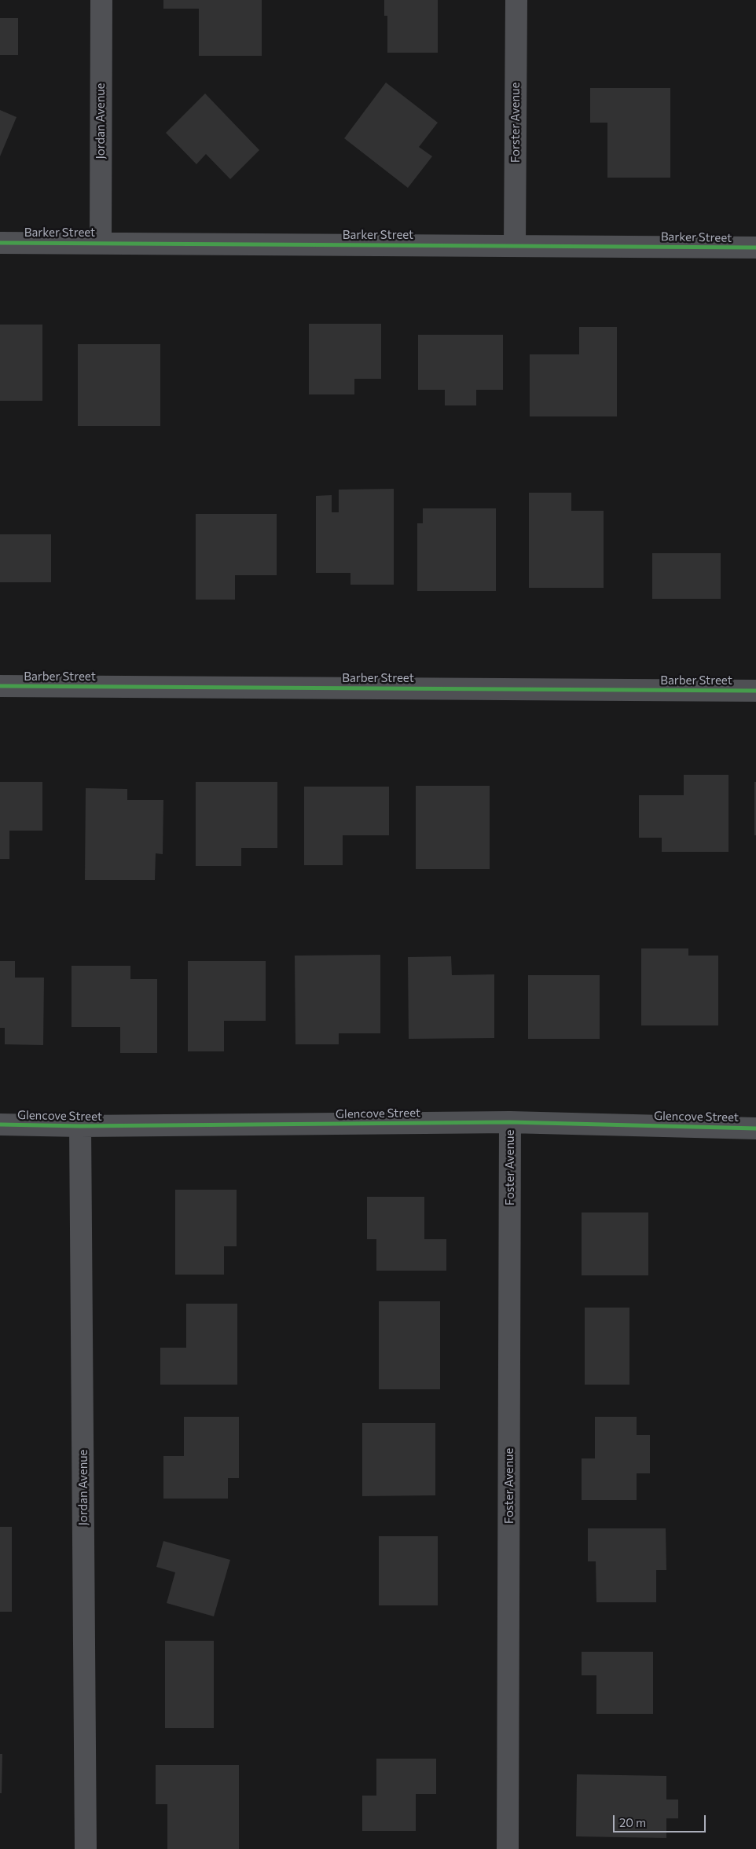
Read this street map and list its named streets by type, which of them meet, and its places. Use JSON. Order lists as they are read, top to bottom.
{
  "streets": {
    "street": [
      "Jordan Avenue",
      "Forster Avenue",
      "Barker Street",
      "Barber Street",
      "Glencove Street",
      "Foster Avenue"
    ]
  },
  "crossings": [
    ["Jordan Avenue", "Barker Street"],
    ["Jordan Avenue", "Glencove Street"],
    ["Forster Avenue", "Barker Street"],
    ["Glencove Street", "Foster Avenue"]
  ],
  "scale_bar": "20 m"
}
